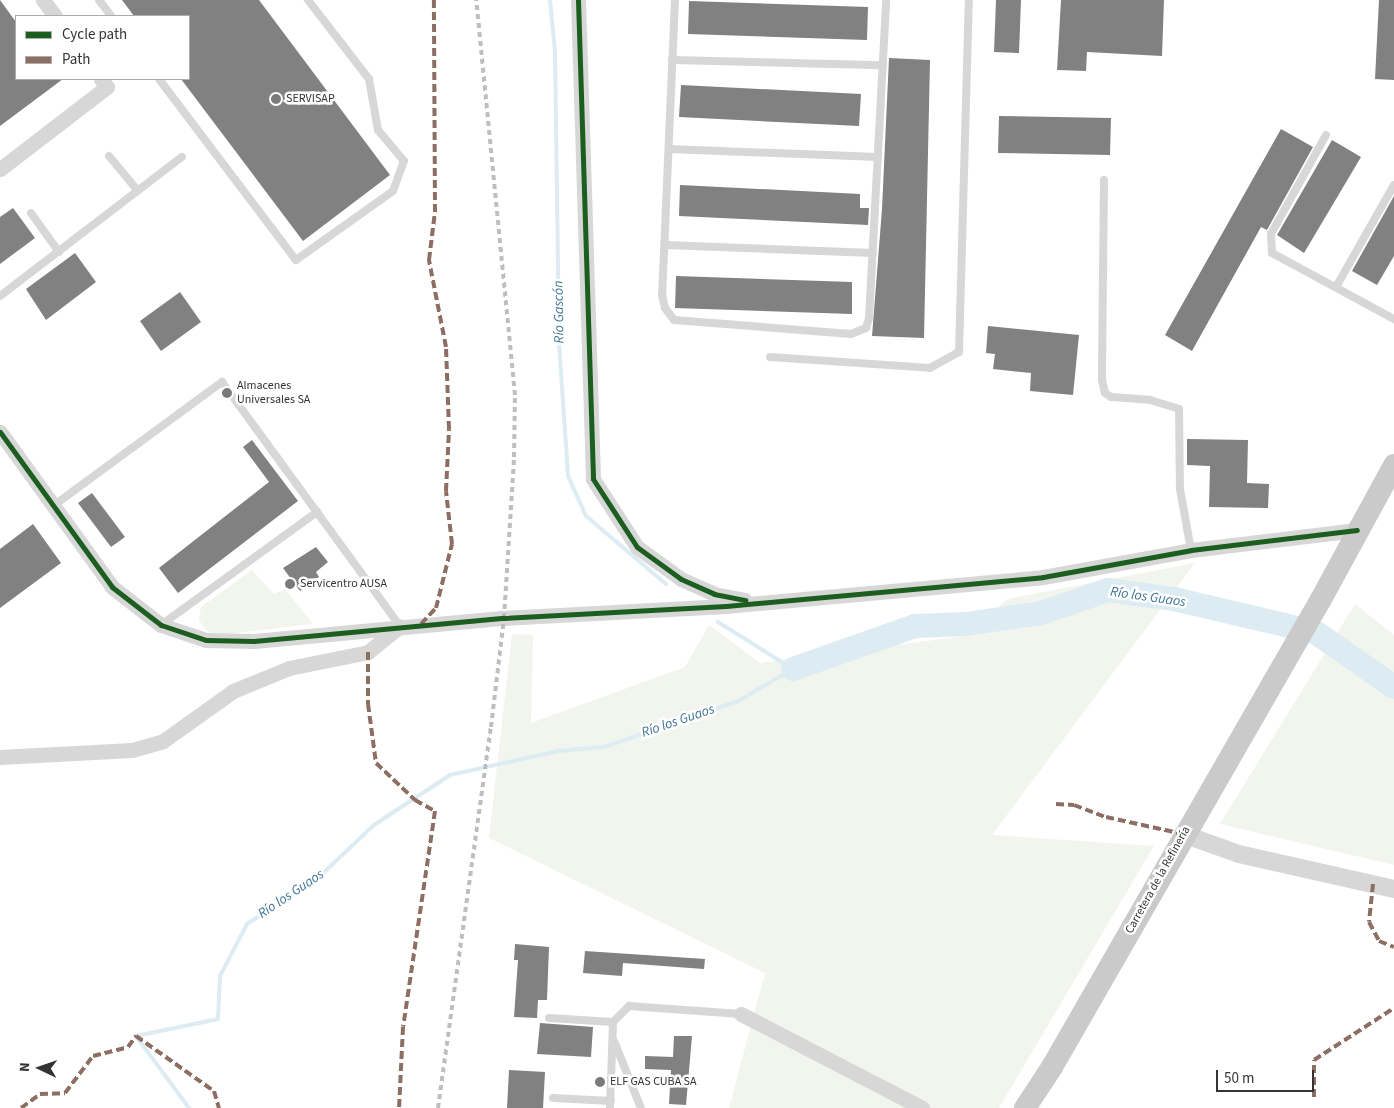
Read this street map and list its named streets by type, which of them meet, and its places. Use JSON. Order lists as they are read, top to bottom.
{
  "streets": {
    "main road": ["Carretera de la Refinería"]
  },
  "water": ["Río Gascón", "Río los Guaos"],
  "places": [
    "SERVISAP",
    "Almacenes Universales SA",
    "Servicentro AUSA",
    "ELF GAS CUBA SA"
  ],
  "legend": ["Cycle path", "Path"],
  "scale_bar": "50 m",
  "north": "left"
}
